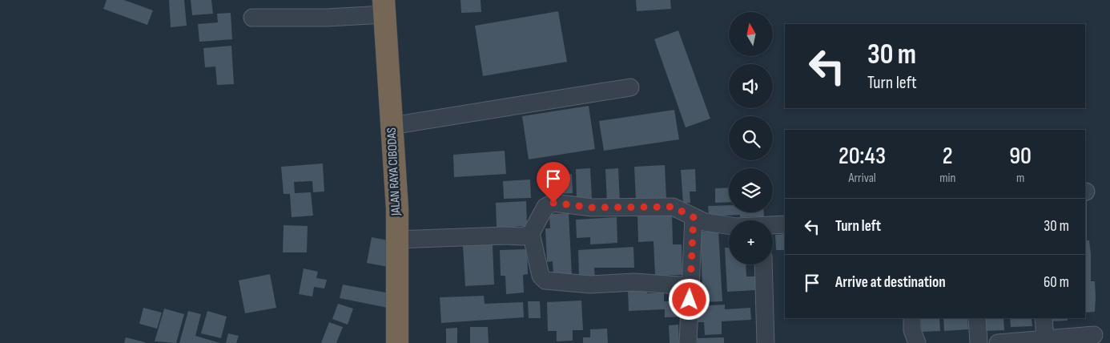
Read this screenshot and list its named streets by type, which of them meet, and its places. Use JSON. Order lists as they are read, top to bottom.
{
  "streets": {
    "highway": ["JALAN RAYA CIBODAS"]
  },
  "north": "top",
  "page": {
    "map_buttons": "+",
    "turn": ["30 m", "Turn left"],
    "eta": [
      "20:43",
      "Arrival",
      "2",
      "min",
      "90",
      "m"
    ],
    "list": [
      {
        "name": "Turn left",
        "value": "30 m"
      },
      {
        "name": "Arrive at destination",
        "value": "60 m"
      }
    ]
  }
}
